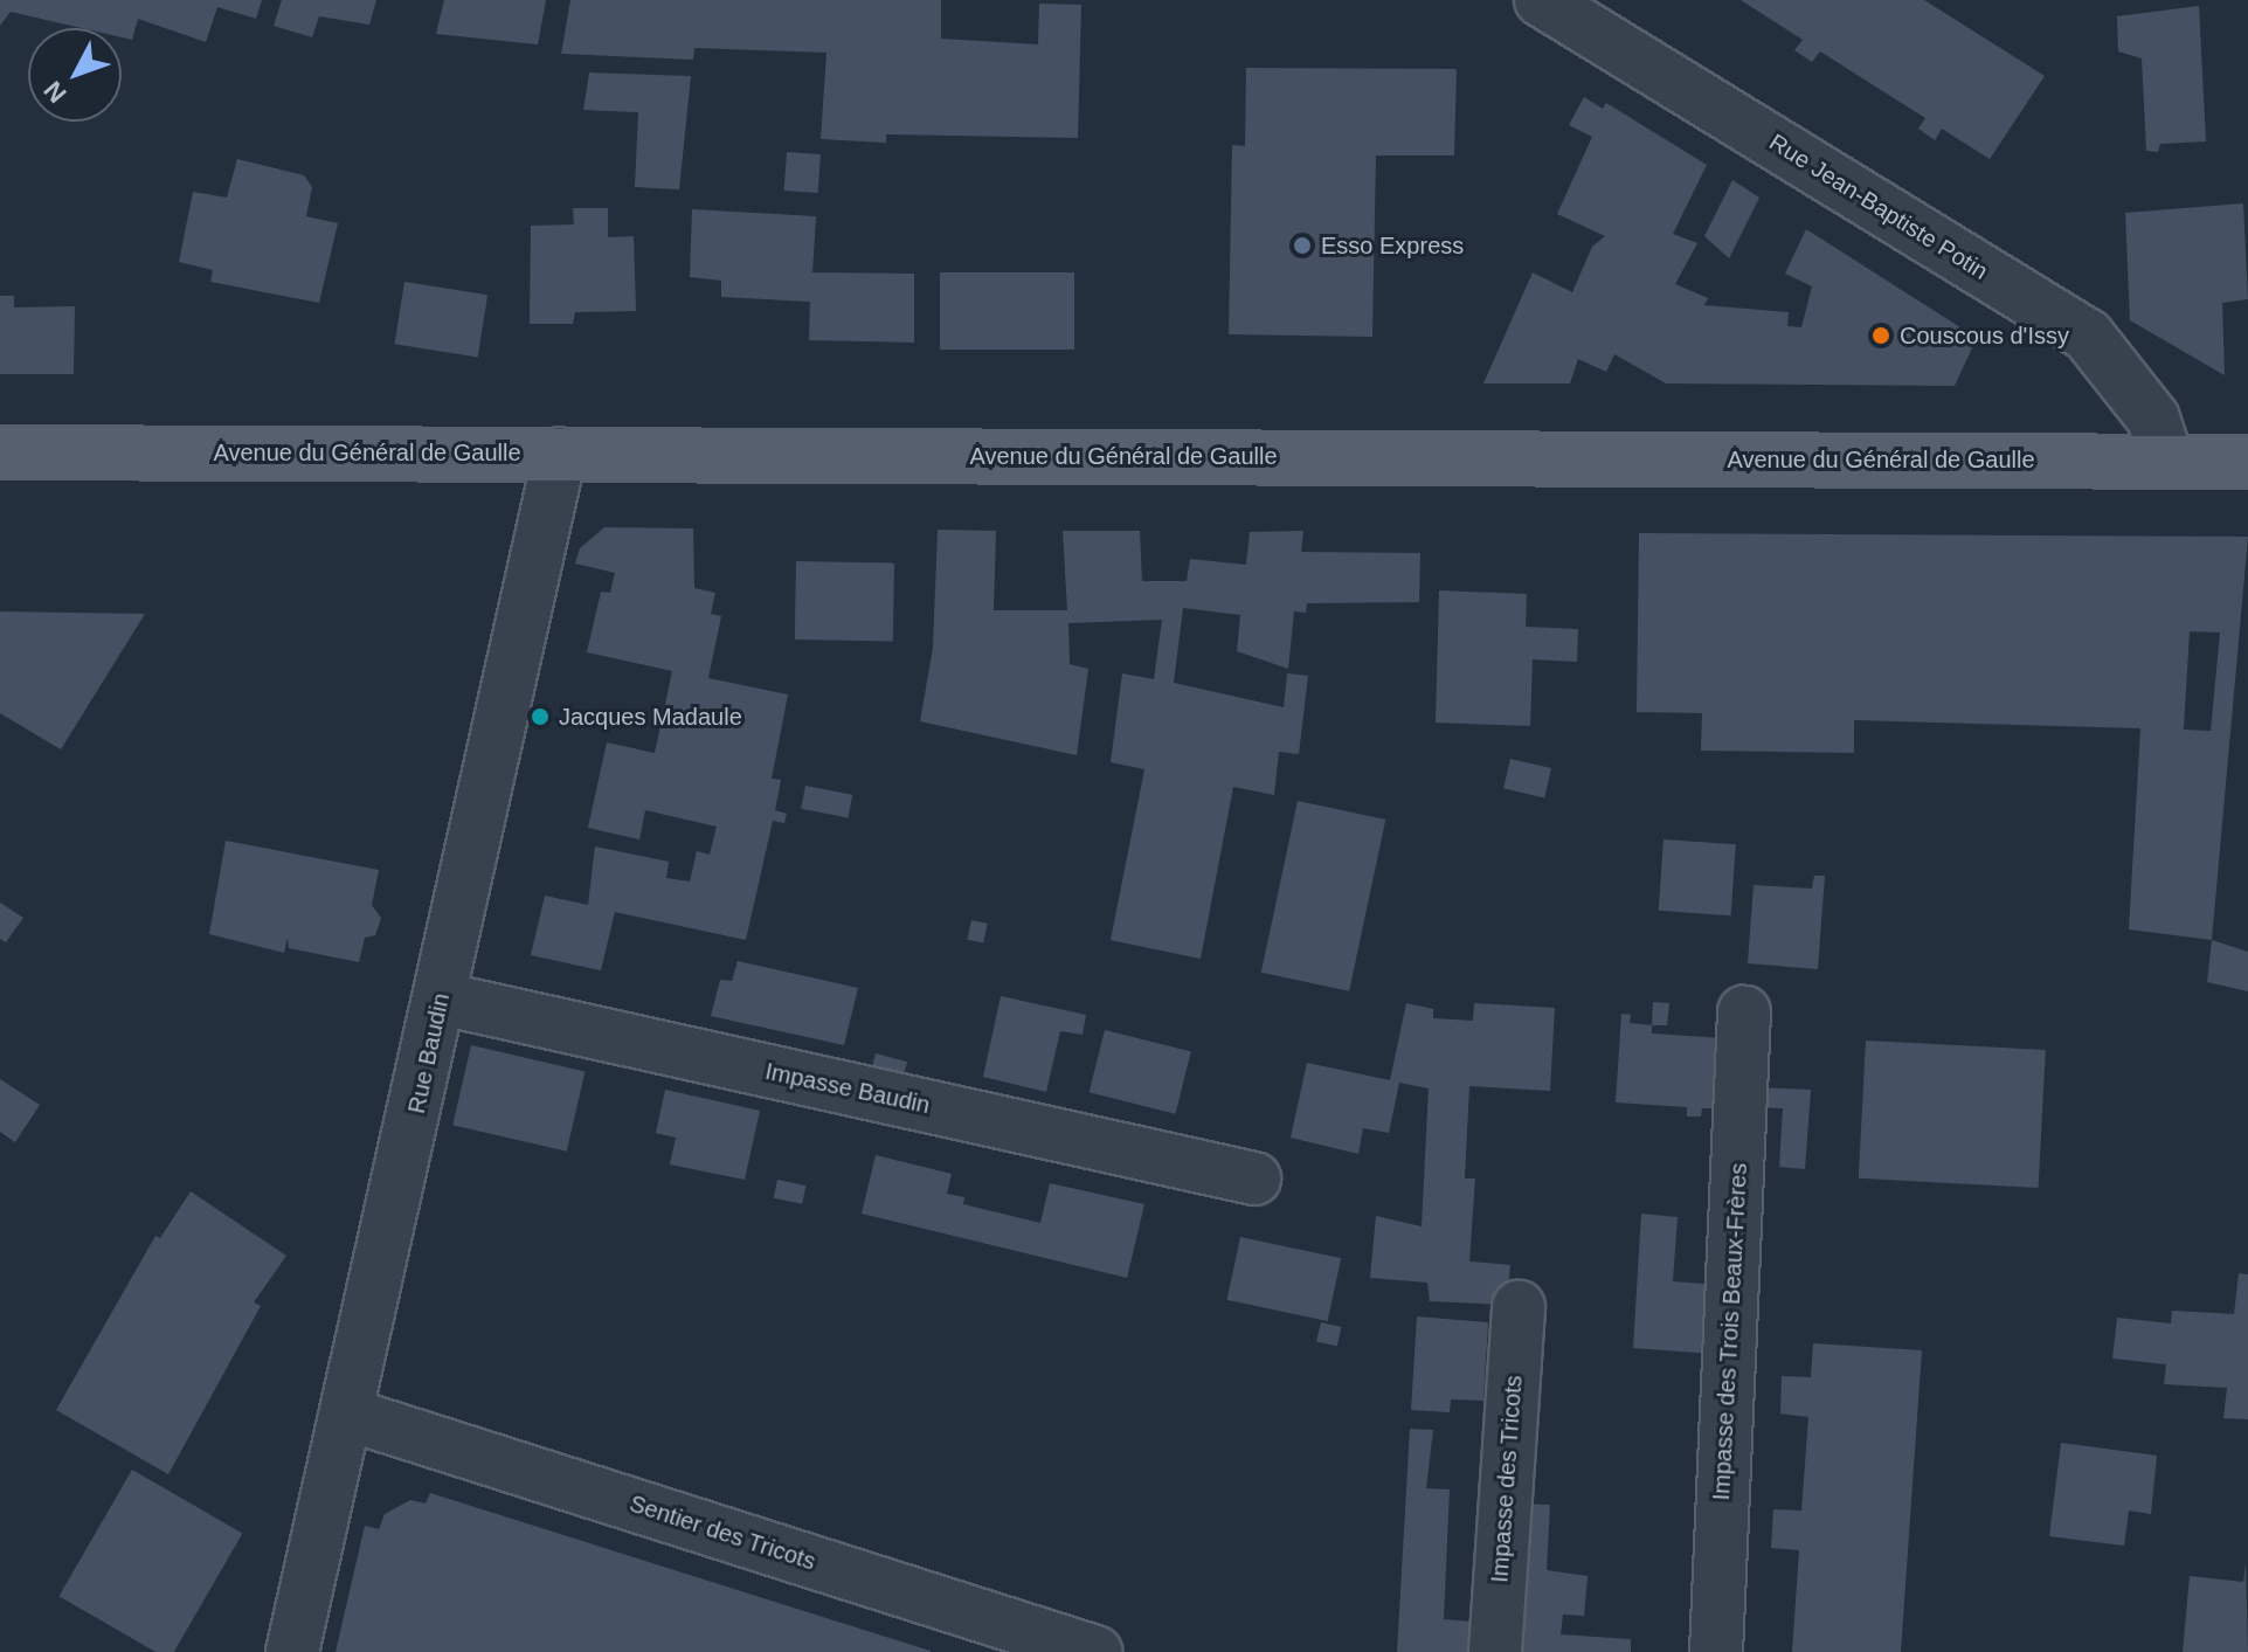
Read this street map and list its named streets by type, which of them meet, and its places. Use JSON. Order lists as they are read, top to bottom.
{
  "streets": {
    "main road": ["Avenue du Général de Gaulle"],
    "street": [
      "Rue Jean-Baptiste Potin",
      "Rue Baudin",
      "Impasse Baudin",
      "Impasse des Trois Beaux-Frères",
      "Impasse des Tricots",
      "Sentier des Tricots"
    ]
  },
  "crossings": [
    ["Rue Jean-Baptiste Potin", "Avenue du Général de Gaulle"],
    ["Avenue du Général de Gaulle", "Rue Baudin"],
    ["Rue Baudin", "Impasse Baudin"],
    ["Rue Baudin", "Sentier des Tricots"]
  ],
  "places": ["Esso Express", "Couscous d'Issy", "Jacques Madaule"],
  "north": "bottom left"
}
